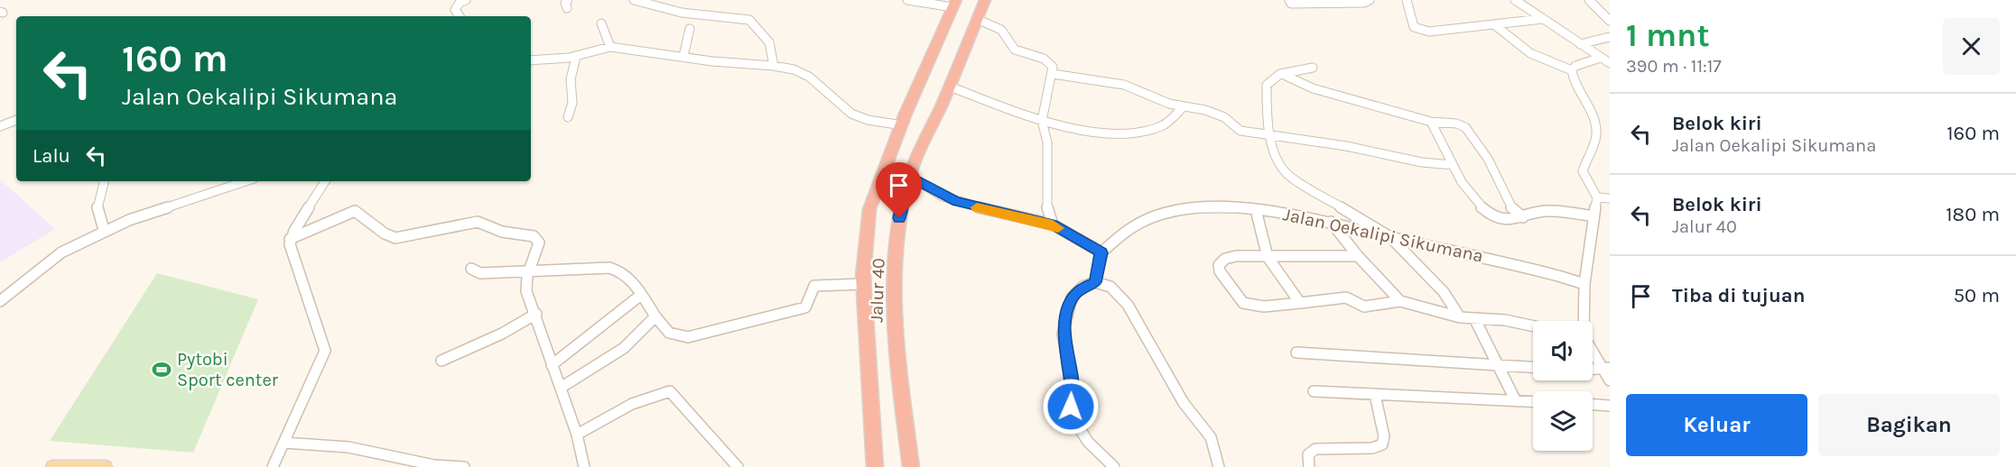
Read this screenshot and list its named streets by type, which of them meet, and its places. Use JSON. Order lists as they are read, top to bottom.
{
  "streets": {
    "highway": ["Jalur 40"],
    "street": ["Jalan Oekalipi Sikumana"]
  },
  "places": {
    "sports": ["Pytobi Sport center"]
  },
  "page": {
    "heading": ["1 mnt", "390 m · 11:17"],
    "turn": ["160 m", "Jalan Oekalipi Sikumana"],
    "list": [
      {
        "name": "Belok kiri",
        "note": "Jalan Oekalipi Sikumana",
        "value": "160 m"
      },
      {
        "name": "Belok kiri",
        "note": "Jalur 40",
        "value": "180 m"
      },
      {
        "name": "Tiba di tujuan",
        "value": "50 m"
      }
    ],
    "then": "Lalu",
    "buttons": ["Keluar", "Bagikan"]
  }
}
